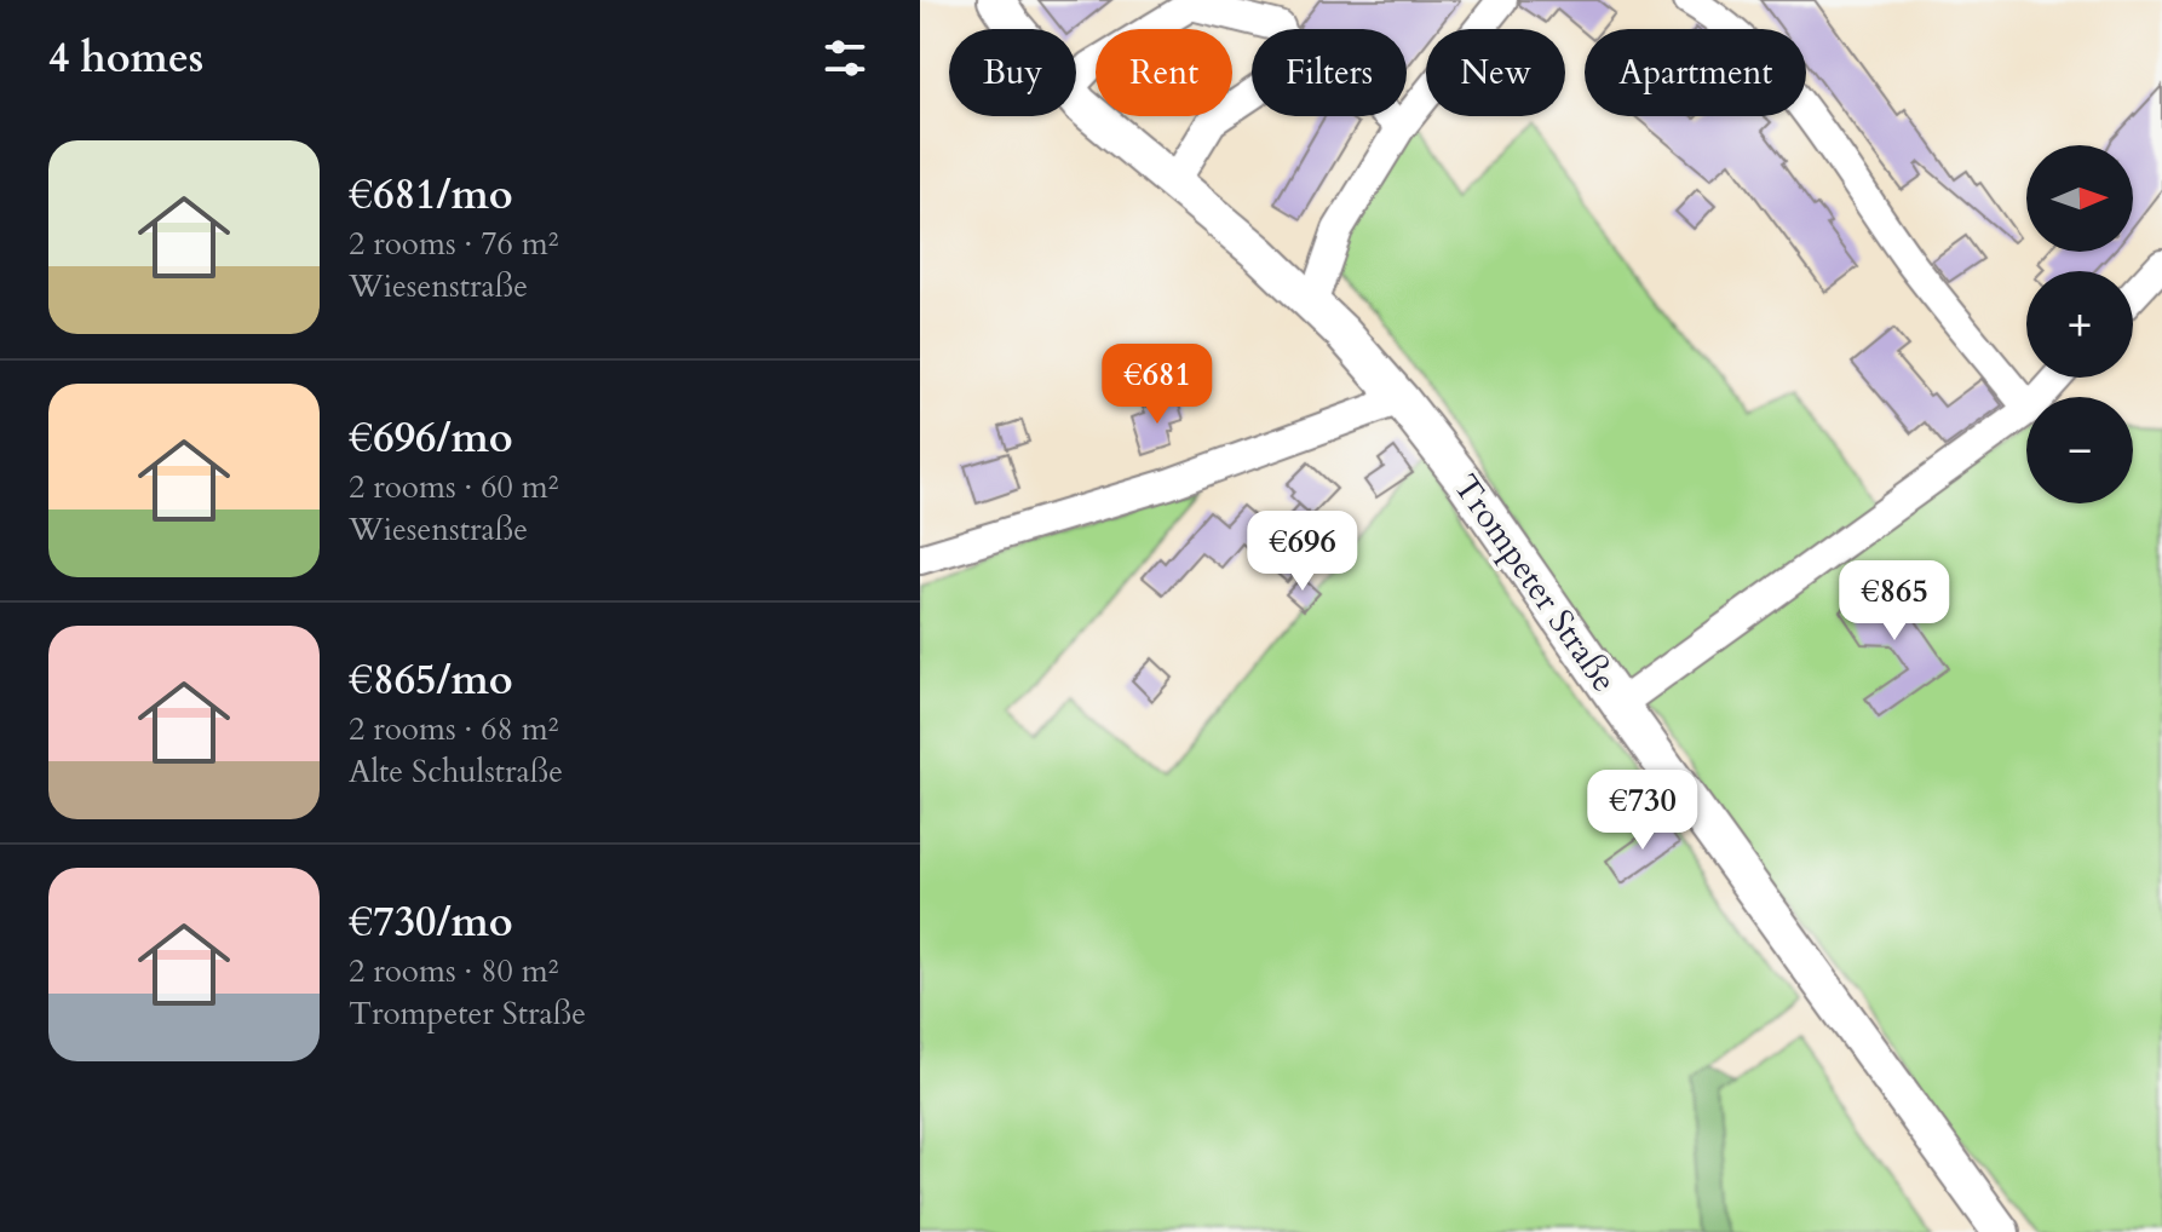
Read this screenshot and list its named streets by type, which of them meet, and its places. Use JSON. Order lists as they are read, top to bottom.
{
  "streets": {
    "main road": ["Trompeter Straße"]
  },
  "north": "right",
  "page": {
    "heading": "4 homes",
    "chip": [
      "Buy",
      "Rent",
      "Filters",
      "New",
      "Apartment"
    ],
    "list": [
      {
        "name": "€681/mo",
        "note": "2 rooms · 76 m² · Wiesenstraße"
      },
      {
        "name": "€696/mo",
        "note": "2 rooms · 60 m² · Wiesenstraße"
      },
      {
        "name": "€865/mo",
        "note": "2 rooms · 68 m² · Alte Schulstraße"
      },
      {
        "name": "€730/mo",
        "note": "2 rooms · 80 m² · Trompeter Straße"
      }
    ],
    "map_buttons": ["+", "−"],
    "price": [
      "€681",
      "€696",
      "€865",
      "€730"
    ]
  }
}
